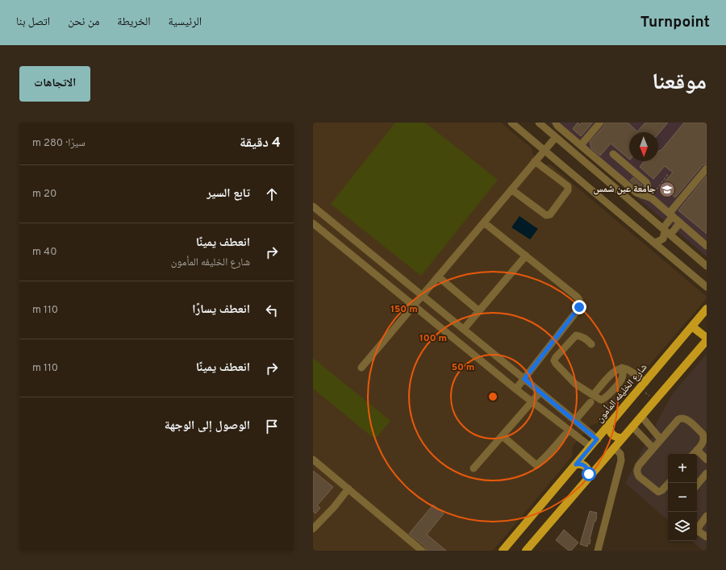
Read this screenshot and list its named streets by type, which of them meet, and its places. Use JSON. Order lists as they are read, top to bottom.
{
  "streets": {
    "main road": ["شارع الخليفه المأمون"]
  },
  "places": {
    "school or university": ["جامعة عين شمس"]
  },
  "north": "bottom",
  "page": {
    "header": "Turnpoint",
    "nav": [
      "الرئيسية",
      "الخريطة",
      "من نحن",
      "اتصل بنا"
    ],
    "title": "موقعنا",
    "buttons": "الاتجاهات",
    "heading": ["4 دقيقة", "سيرًا · 280 m"],
    "list": [
      ["تابع السير", "20 m"],
      ["انعطف يمينًا", "شارع الخليفه المأمون", "40 m"],
      ["انعطف يسارًا", "110 m"],
      ["انعطف يمينًا", "110 m"],
      "الوصول إلى الوجهة"
    ],
    "map_buttons": ["+", "−"]
  },
  "rings": ["150 m", "100 m", "50 m"]
}
